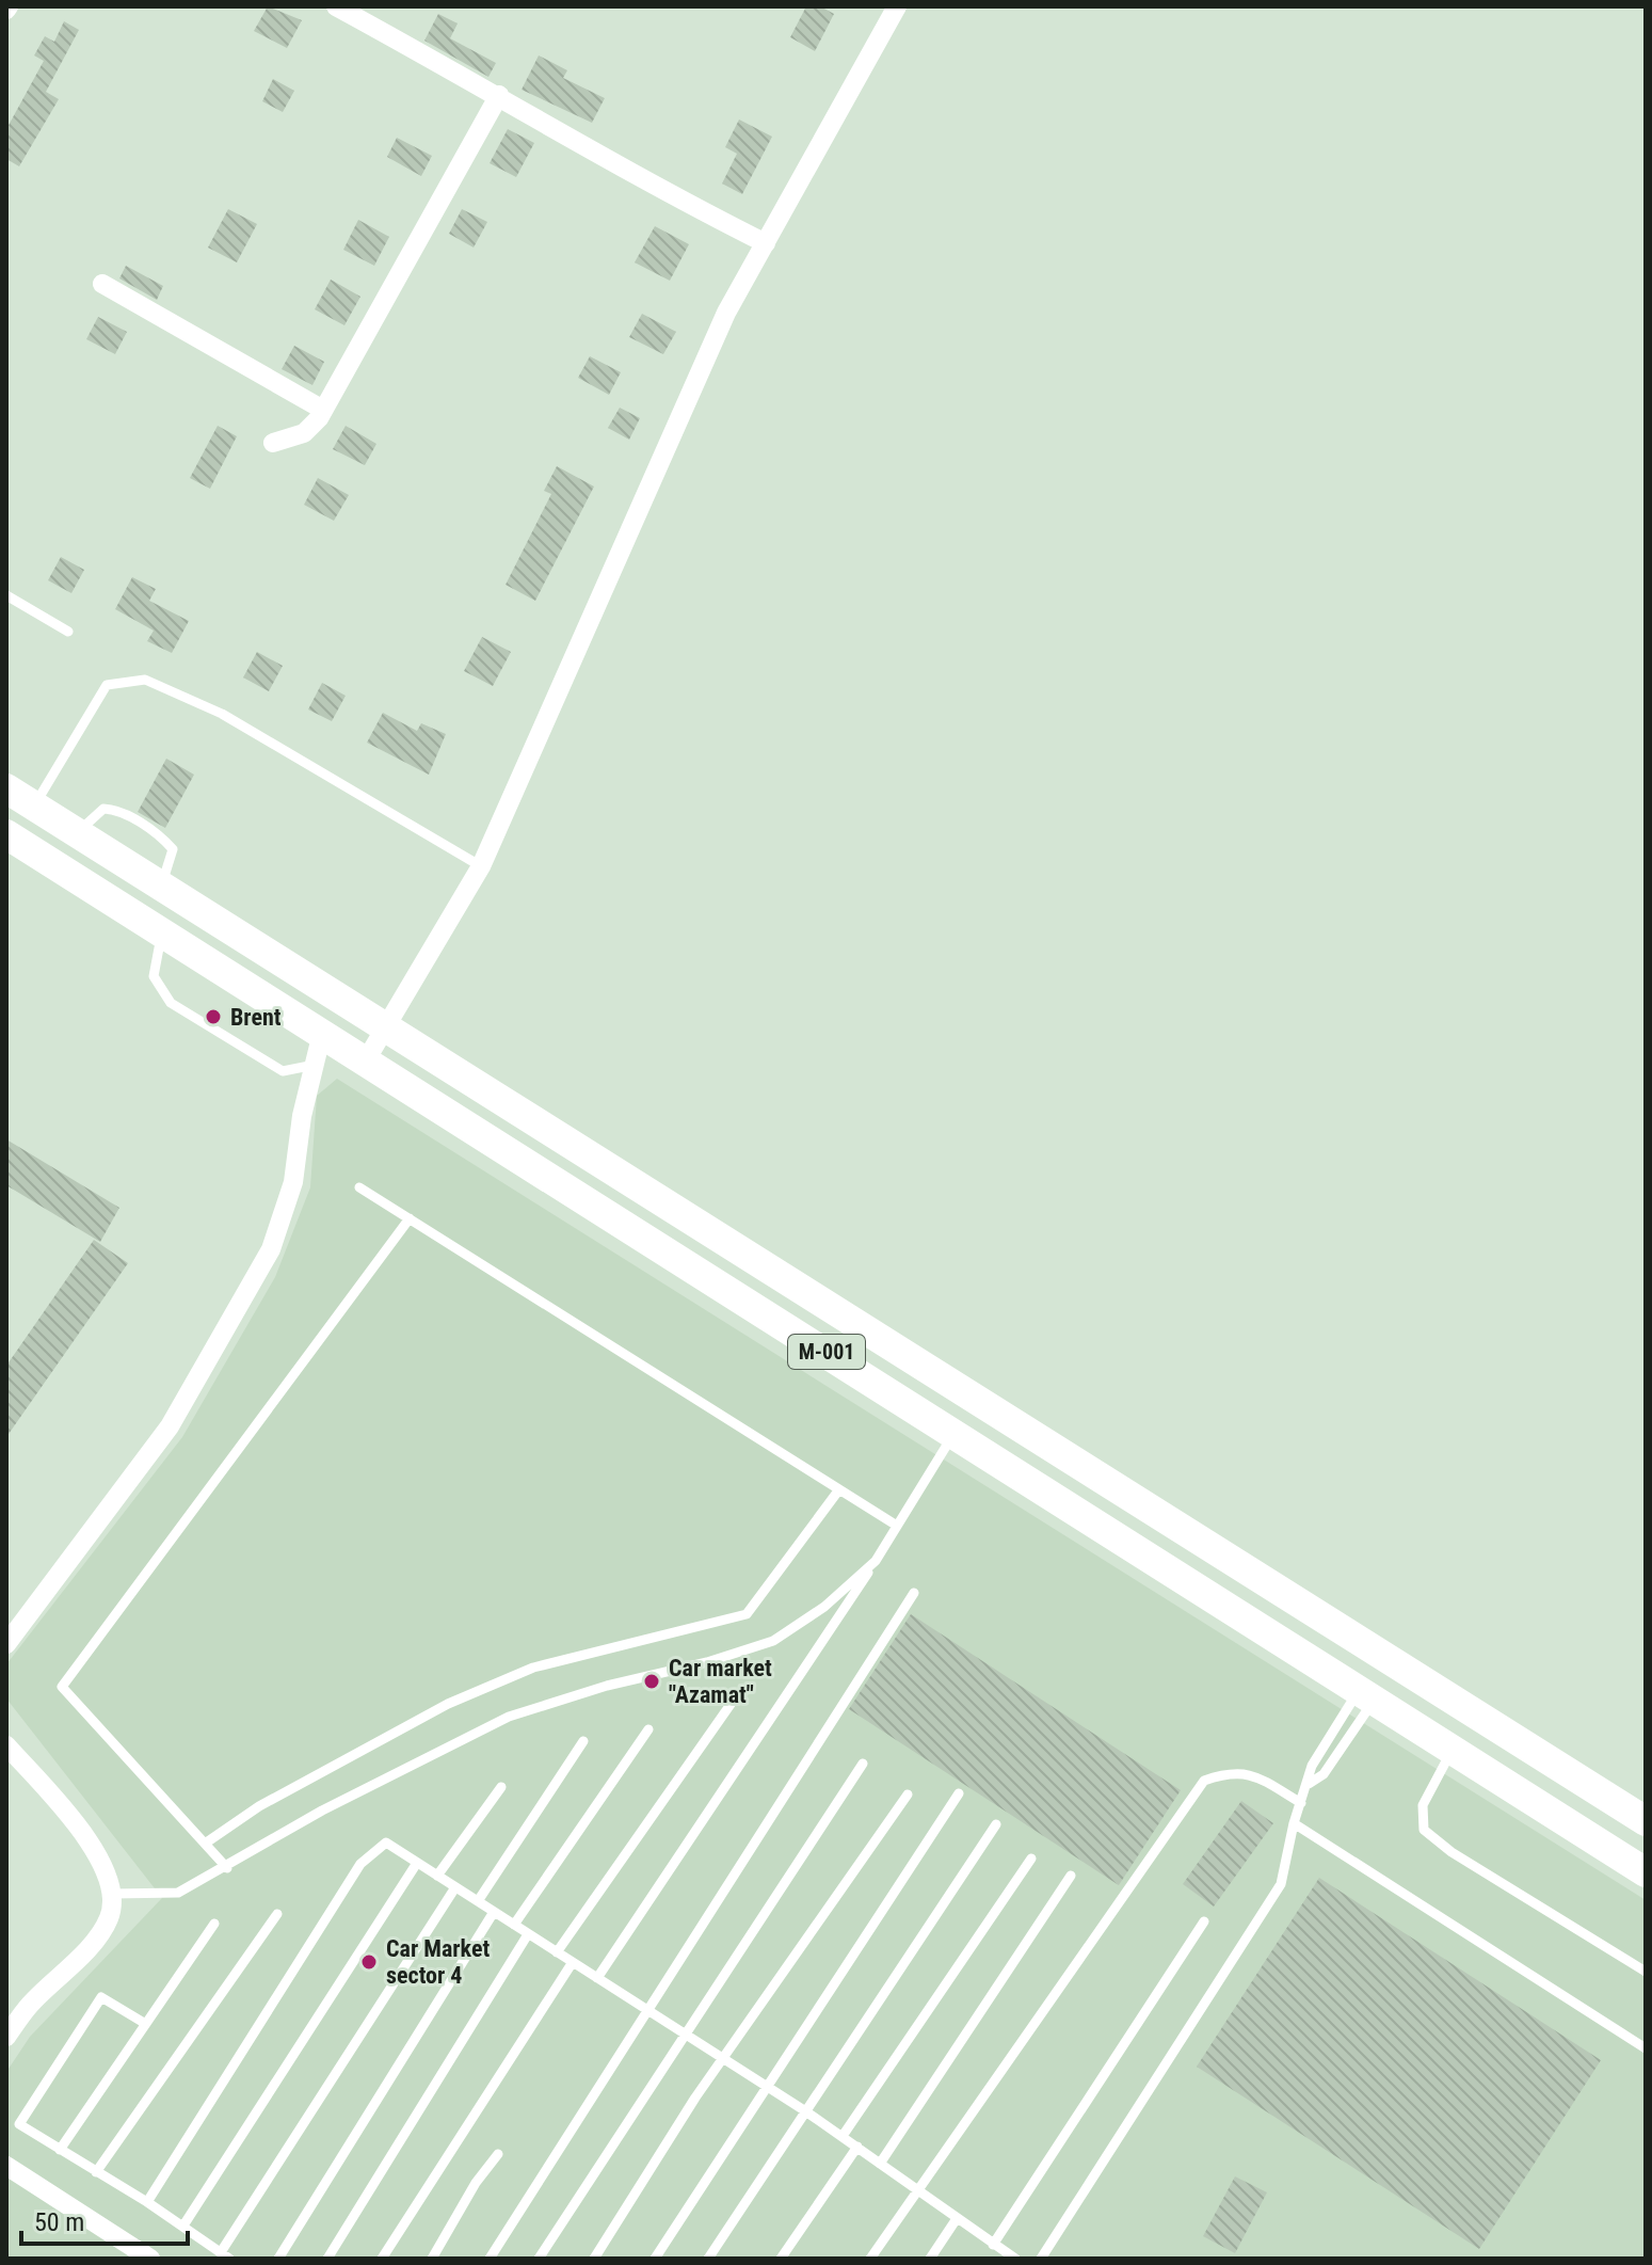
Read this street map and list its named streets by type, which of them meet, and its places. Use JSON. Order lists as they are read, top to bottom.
{
  "streets": {
    "main road": ["M-001"]
  },
  "places": ["Brent", "Car market \"Azamat\"", "Car Market sector 4"],
  "scale_bar": "50 m"
}
